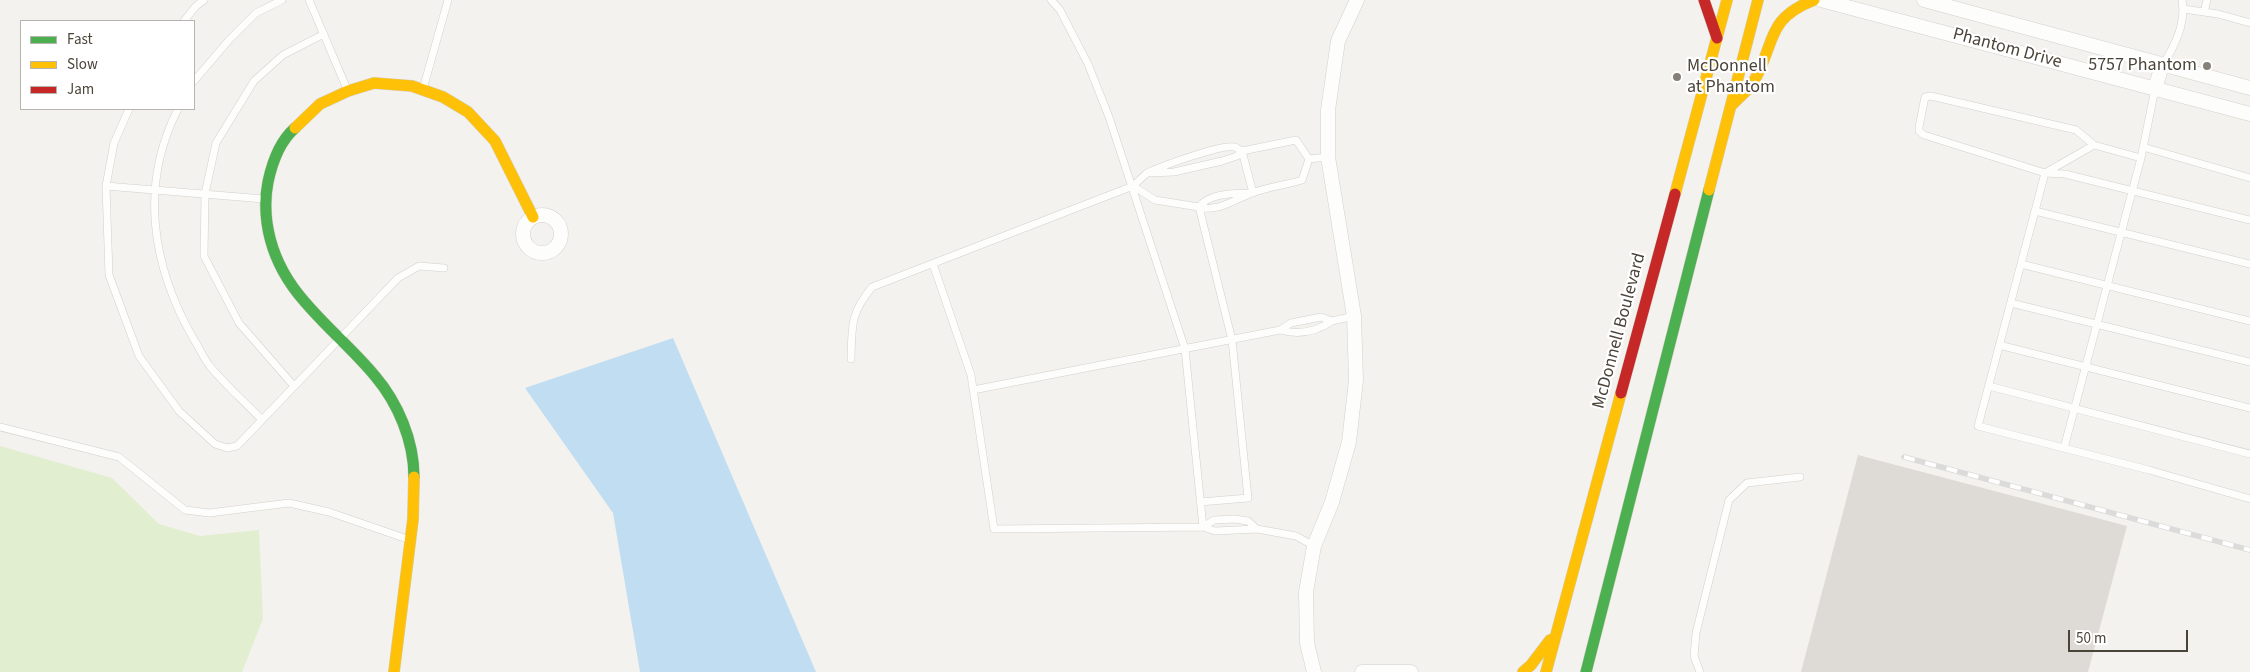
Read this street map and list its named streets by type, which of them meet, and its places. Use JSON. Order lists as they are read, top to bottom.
{
  "streets": {
    "main road": ["McDonnell Boulevard"],
    "street": ["Phantom Drive"]
  },
  "places": ["5757 Phantom", "McDonnell at Phantom"],
  "legend": ["Fast", "Slow", "Jam"],
  "scale_bar": "50 m"
}
